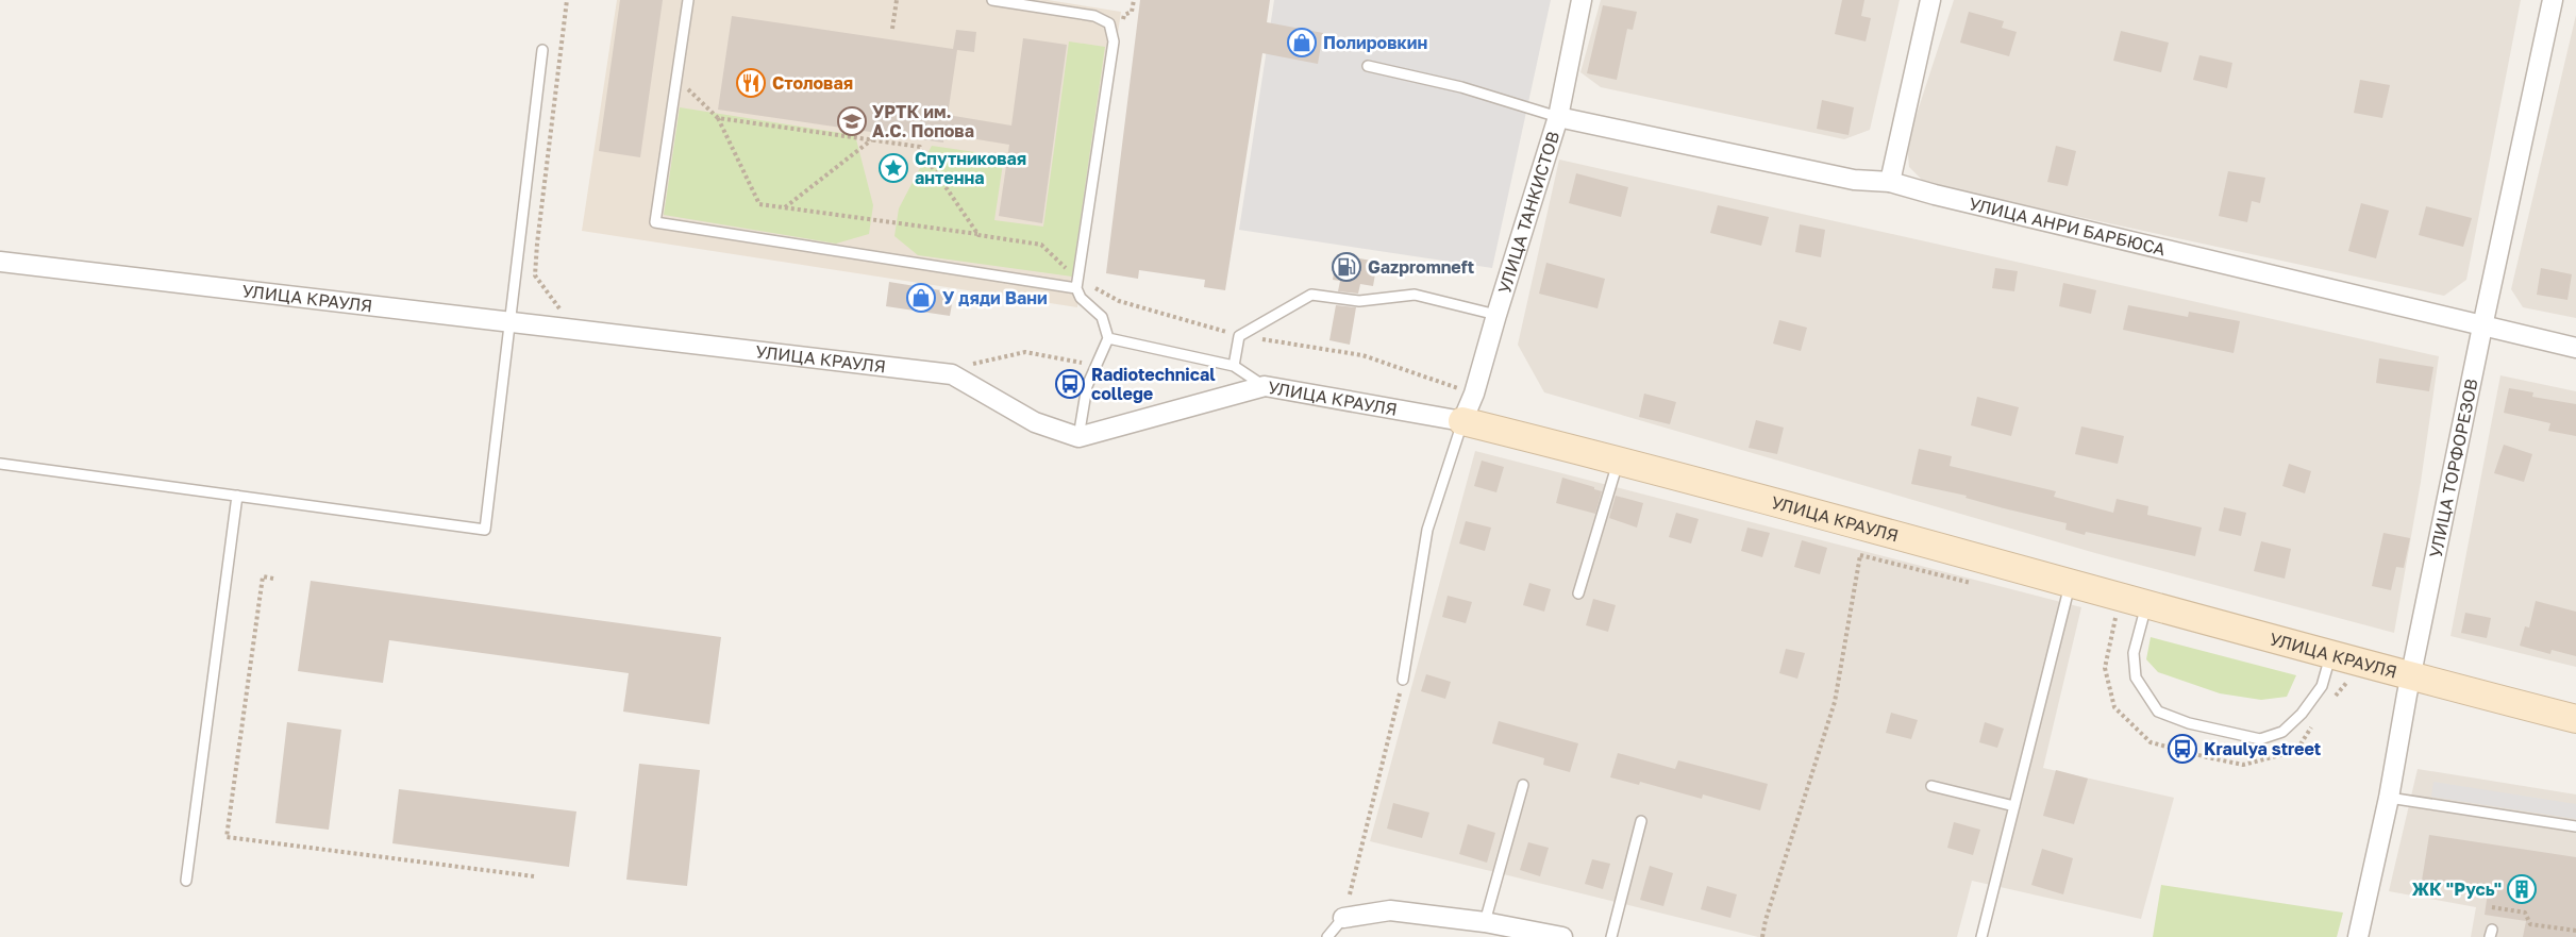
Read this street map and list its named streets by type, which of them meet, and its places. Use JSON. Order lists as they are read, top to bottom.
{
  "streets": {
    "street": [
      "УЛИЦА ТАНКИСТОВ",
      "УЛИЦА АНРИ БАРБЮСА",
      "УЛИЦА КРАУЛЯ",
      "УЛИЦА ТОРФОРЕЗОВ"
    ]
  },
  "crossings": [
    ["УЛИЦА ТАНКИСТОВ", "УЛИЦА АНРИ БАРБЮСА"],
    ["УЛИЦА ТАНКИСТОВ", "УЛИЦА КРАУЛЯ"],
    ["УЛИЦА АНРИ БАРБЮСА", "УЛИЦА ТОРФОРЕЗОВ"],
    ["УЛИЦА КРАУЛЯ", "УЛИЦА ТОРФОРЕЗОВ"]
  ],
  "places": {
    "shop": ["Полировкин", "У дяди Вани"],
    "restaurant": ["Столовая"],
    "school or university": ["УРТК им. А.С. Попова"],
    "place": ["Спутниковая антенна"],
    "fuel station": ["Gazpromneft"],
    "bus stop": ["Radiotechnical college", "Kraulya street"],
    "building": ["ЖК \"Русь\""]
  }
}
